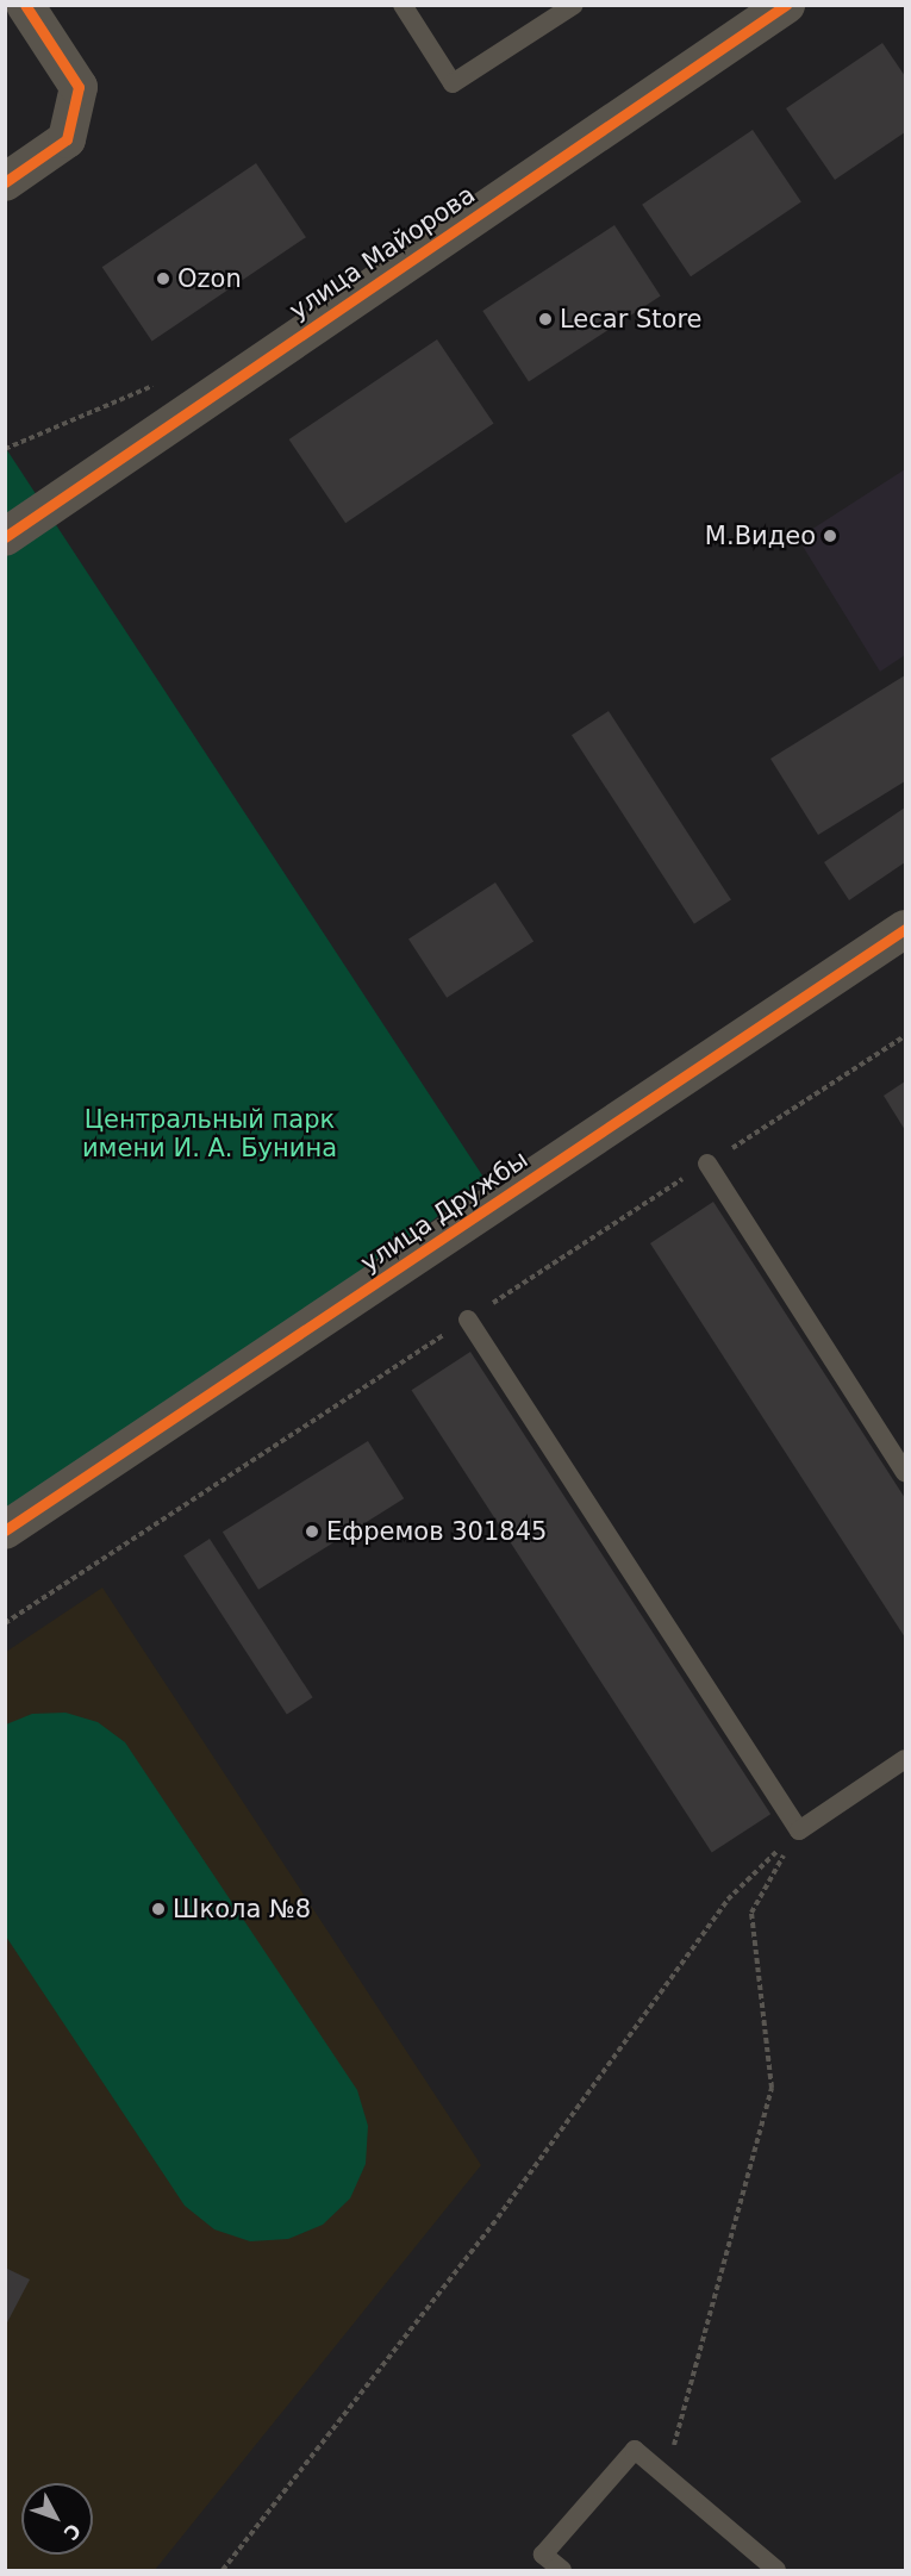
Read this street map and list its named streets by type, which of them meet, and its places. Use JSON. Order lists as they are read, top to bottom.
{
  "streets": {
    "street": ["улица Майорова", "улица Дружбы"]
  },
  "parks": ["Центральный парк имени И. А. Бунина"],
  "places": [
    "Ozon",
    "Lecar Store",
    "М.Видео",
    "Ефремов 301845",
    "Школа №8"
  ],
  "north": "bottom right"
}
